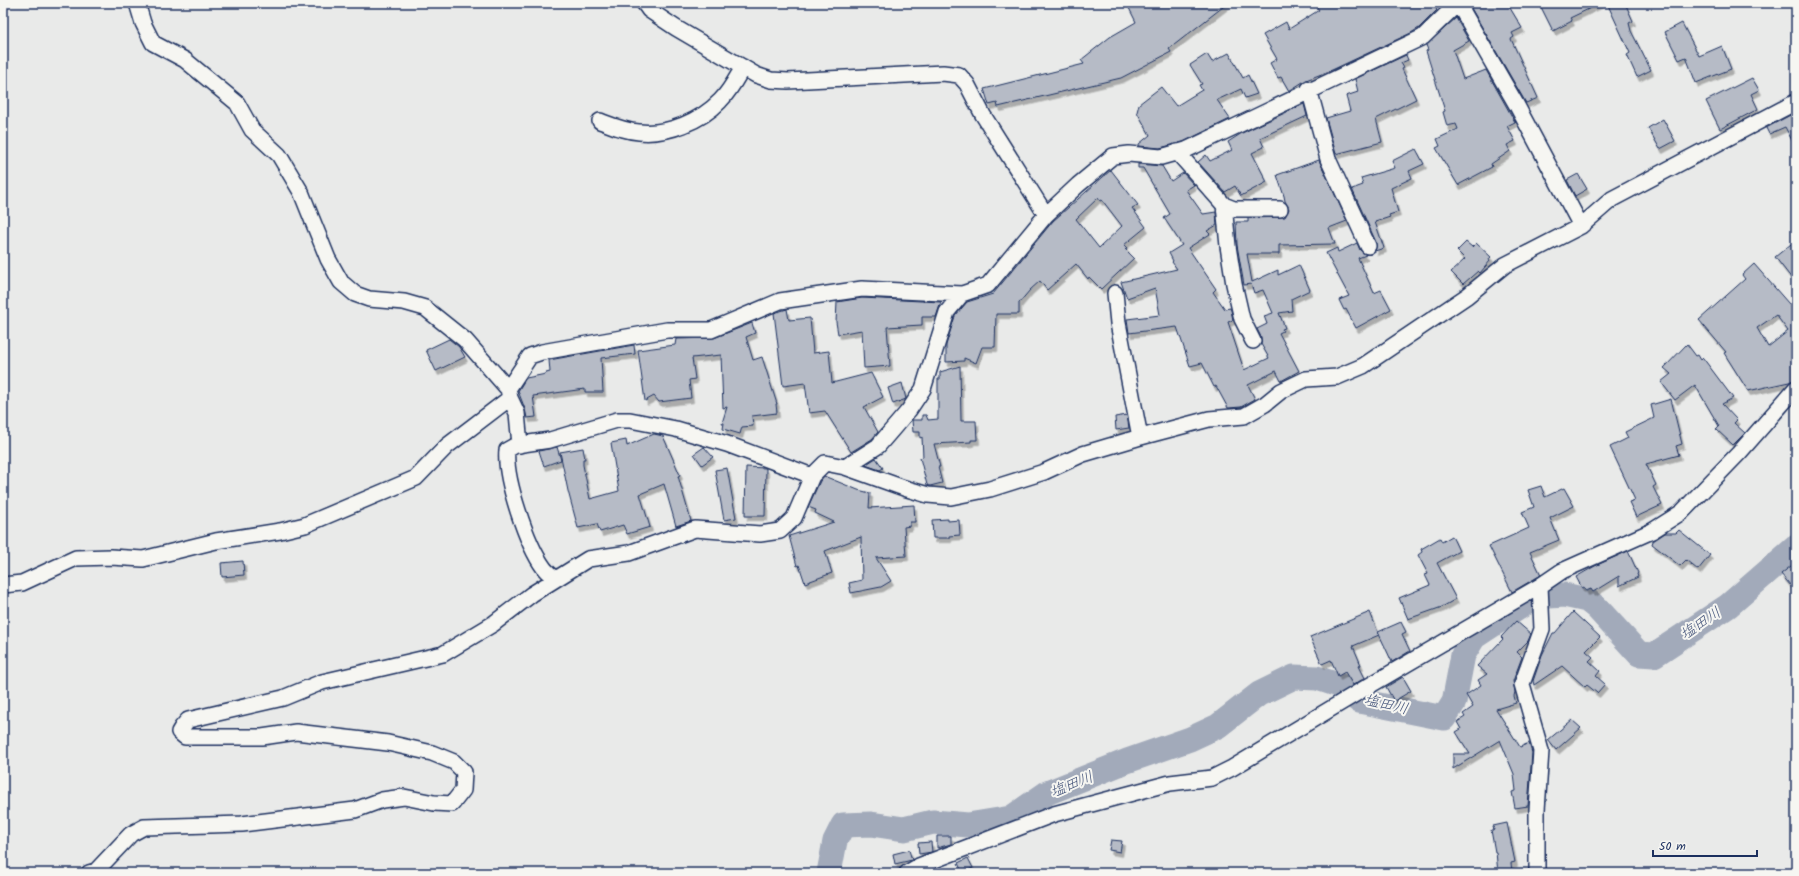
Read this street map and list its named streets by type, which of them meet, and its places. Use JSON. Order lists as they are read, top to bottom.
{
  "water": ["塩田川"],
  "scale_bar": "50 m"
}
